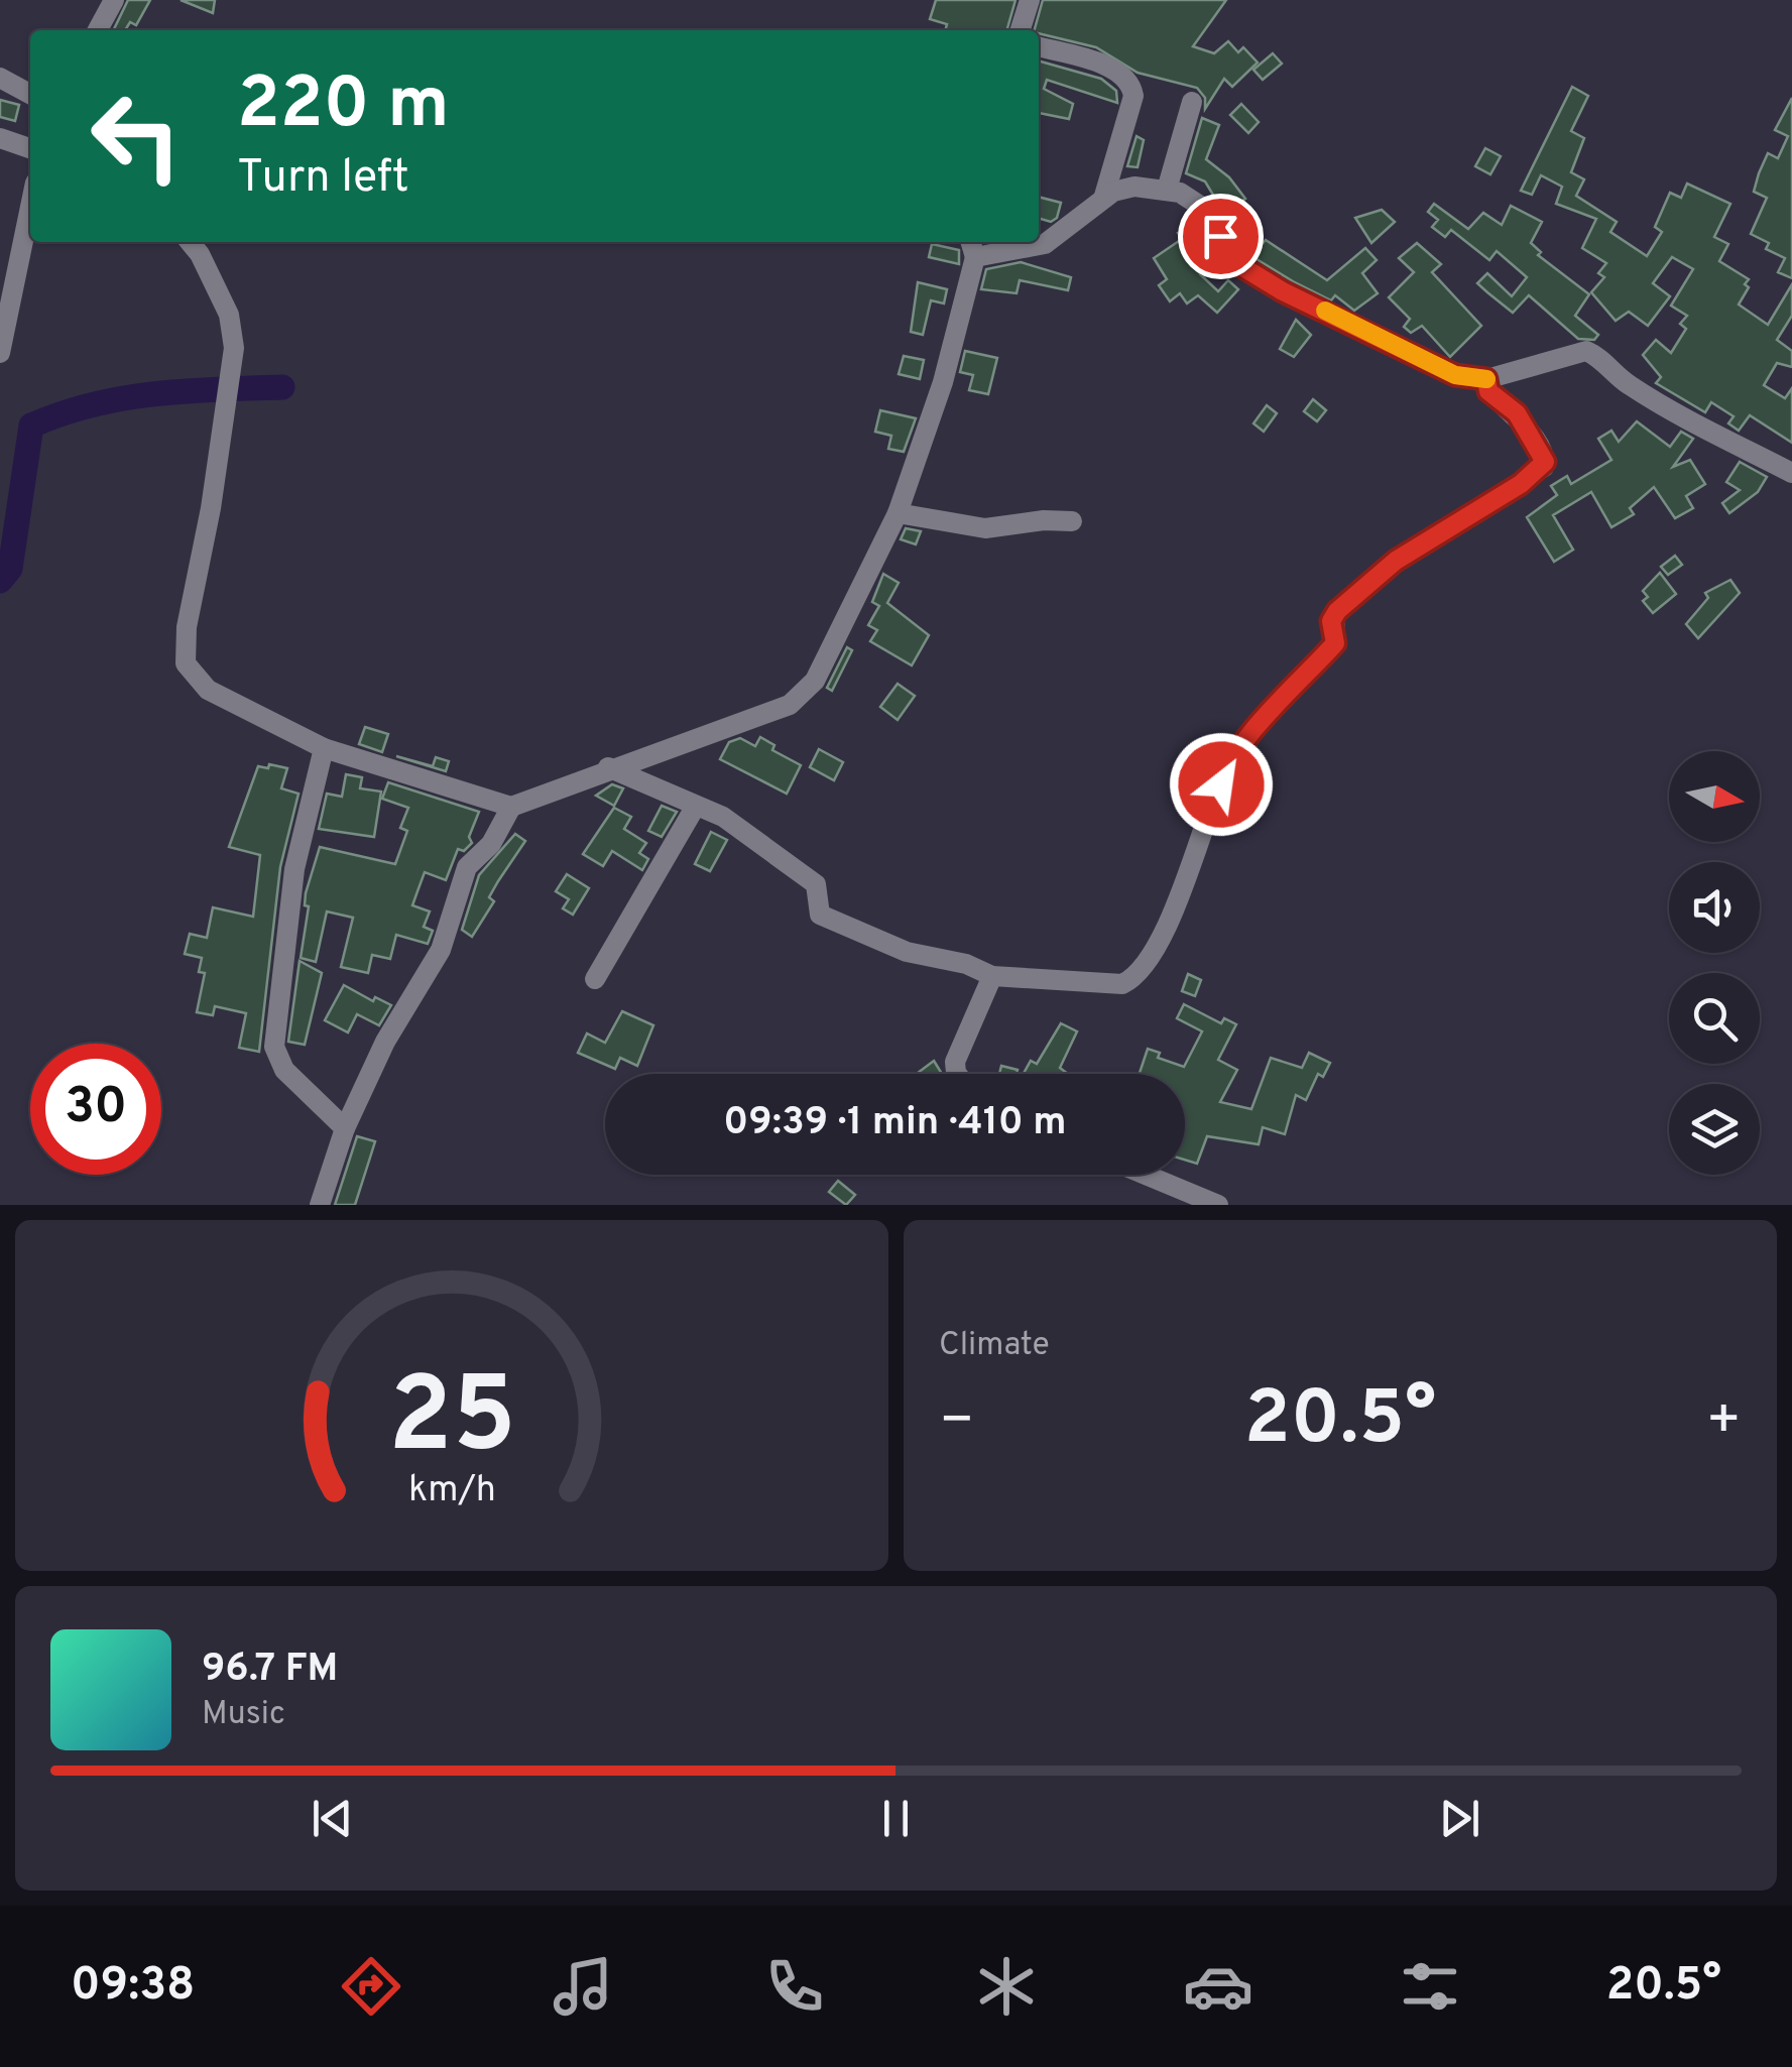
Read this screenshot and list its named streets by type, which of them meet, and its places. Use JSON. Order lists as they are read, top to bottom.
{
  "north": "right",
  "page": {
    "turn": ["220 m", "Turn left"],
    "limit": "30",
    "trip": "09:39 · 1 min · 410 m",
    "tile": "Climate",
    "heat": ["−", "20.5°", "+"],
    "song": ["96.7 FM", "Music"],
    "tabs": ["09:38", "20.5°"],
    "gauge": ["25", "km/h"]
  }
}
